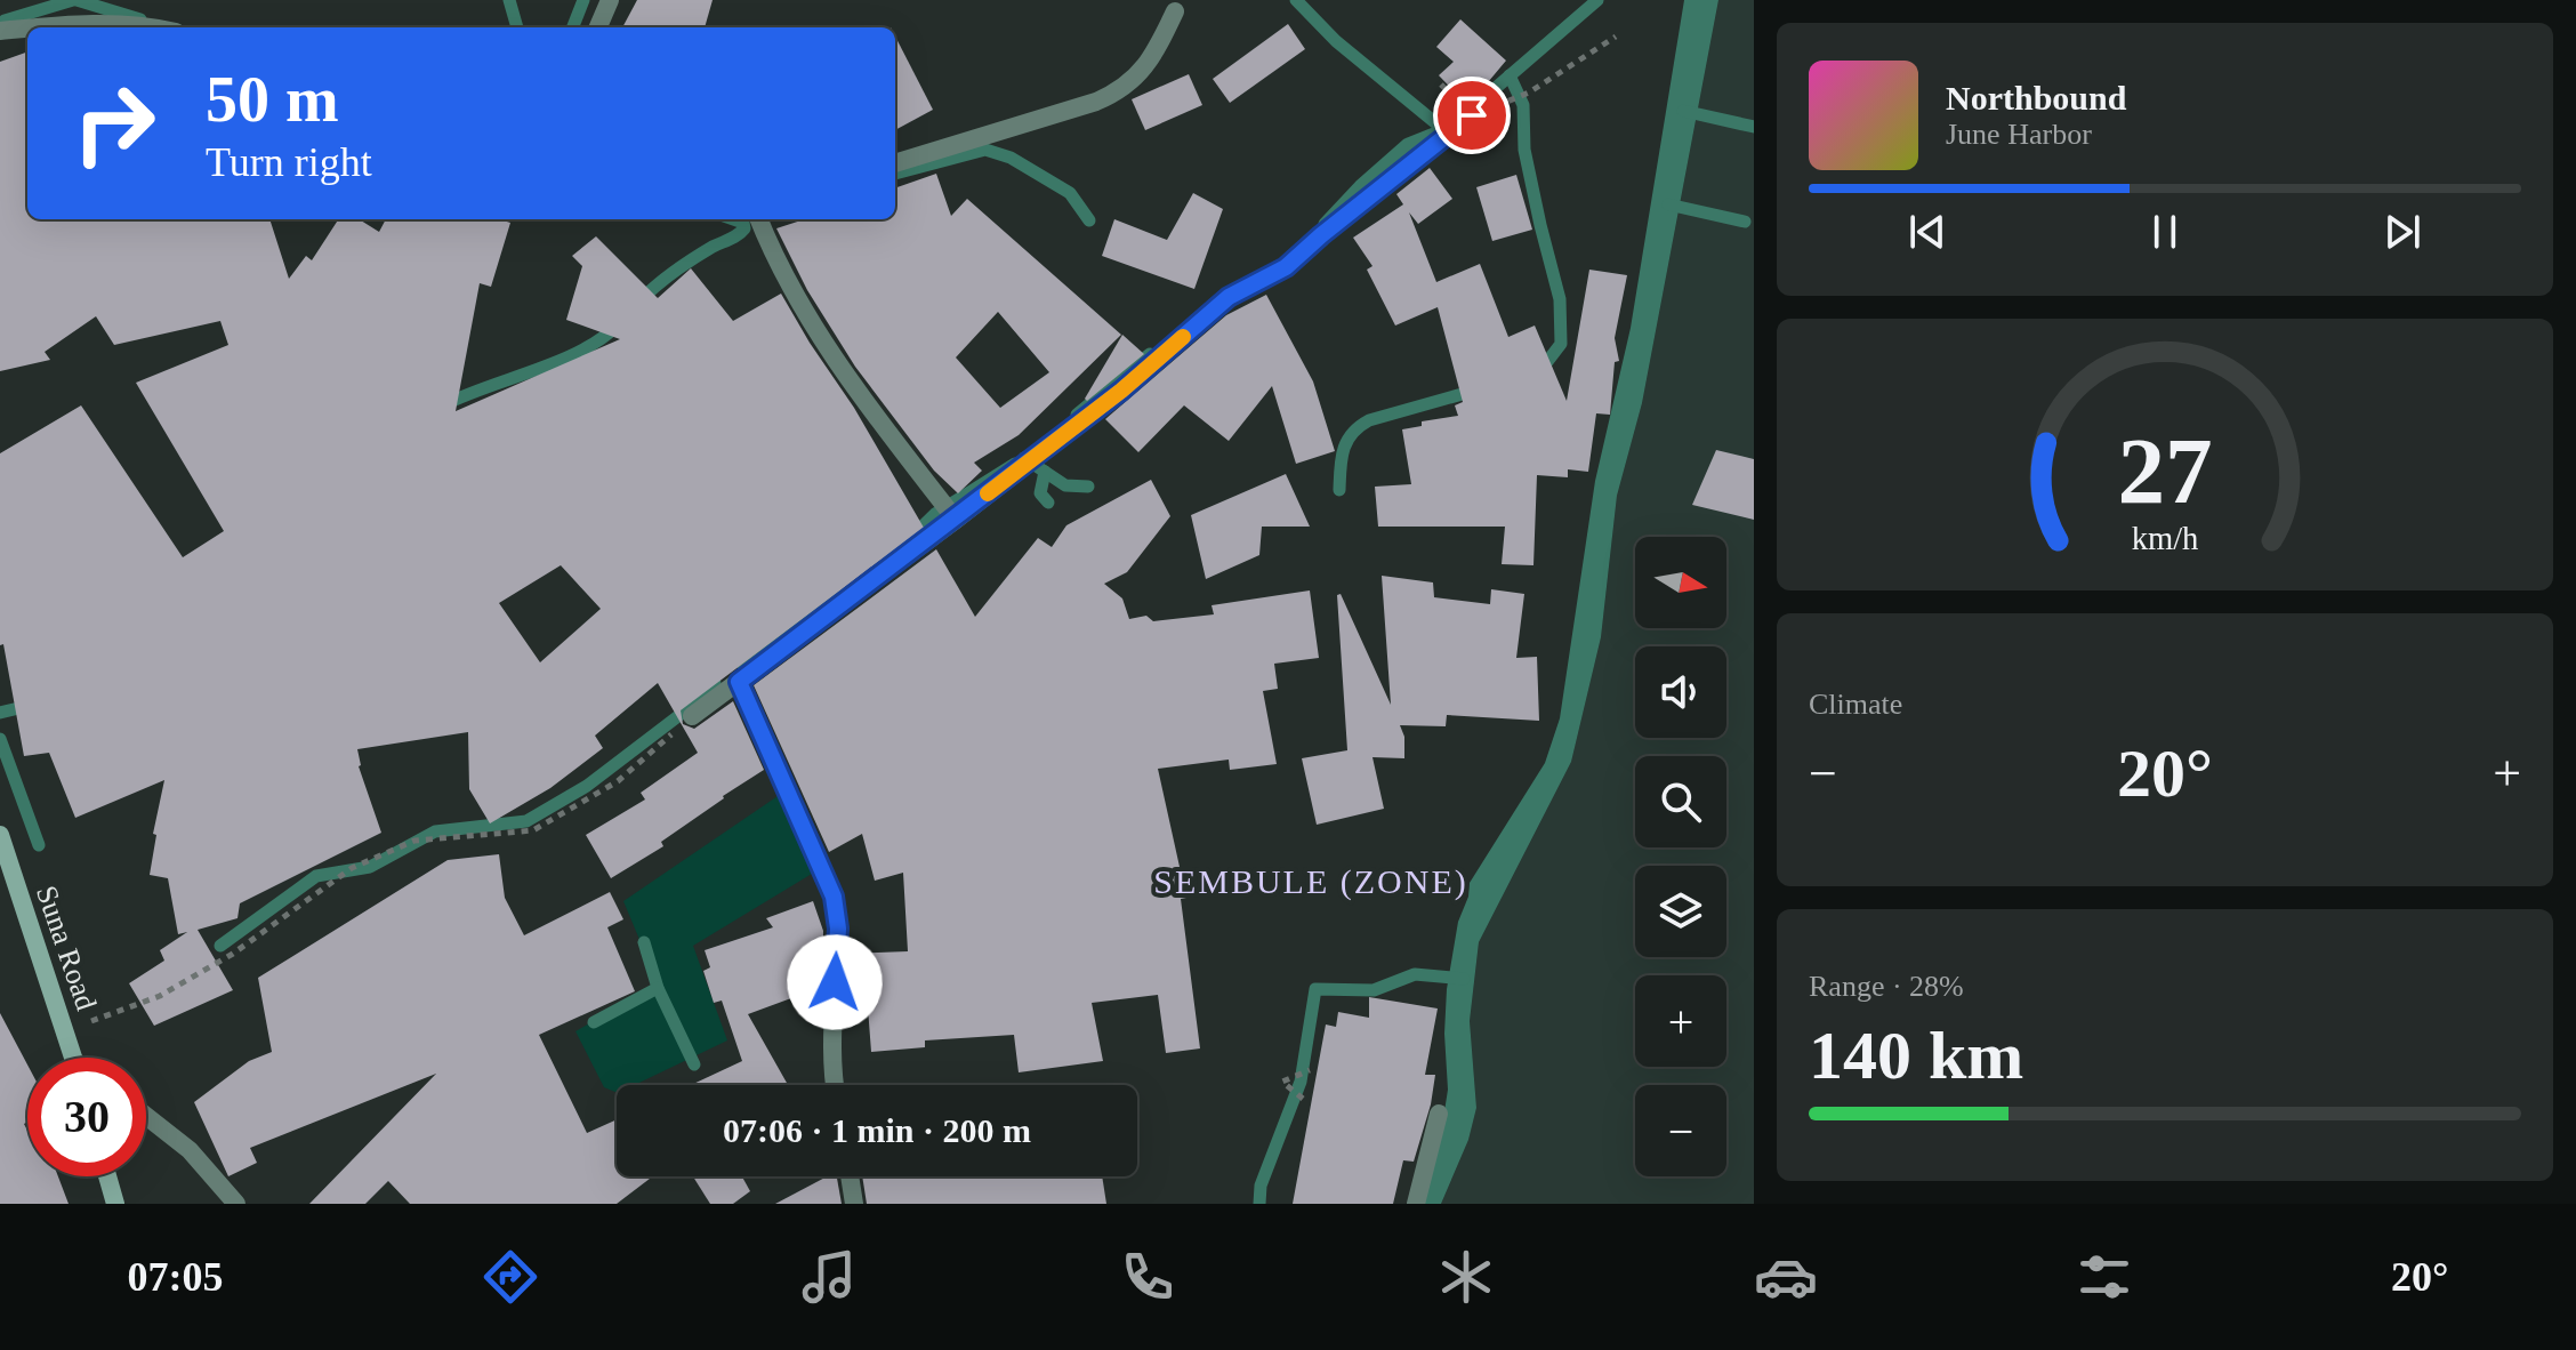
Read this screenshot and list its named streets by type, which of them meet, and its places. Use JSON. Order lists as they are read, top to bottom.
{
  "streets": {
    "street": ["Suna Road"]
  },
  "districts": ["SEMBULE (ZONE)"],
  "north": "right",
  "page": {
    "turn": ["50 m", "Turn right"],
    "song": ["Northbound", "June Harbor"],
    "map_buttons": ["+", "−"],
    "tile": [
      "Climate",
      ["Range · 28%", "140 km"]
    ],
    "heat": ["−", "20°", "+"],
    "limit": "30",
    "trip": "07:06 · 1 min · 200 m",
    "tabs": ["07:05", "20°"],
    "gauge": ["27", "km/h"]
  }
}
